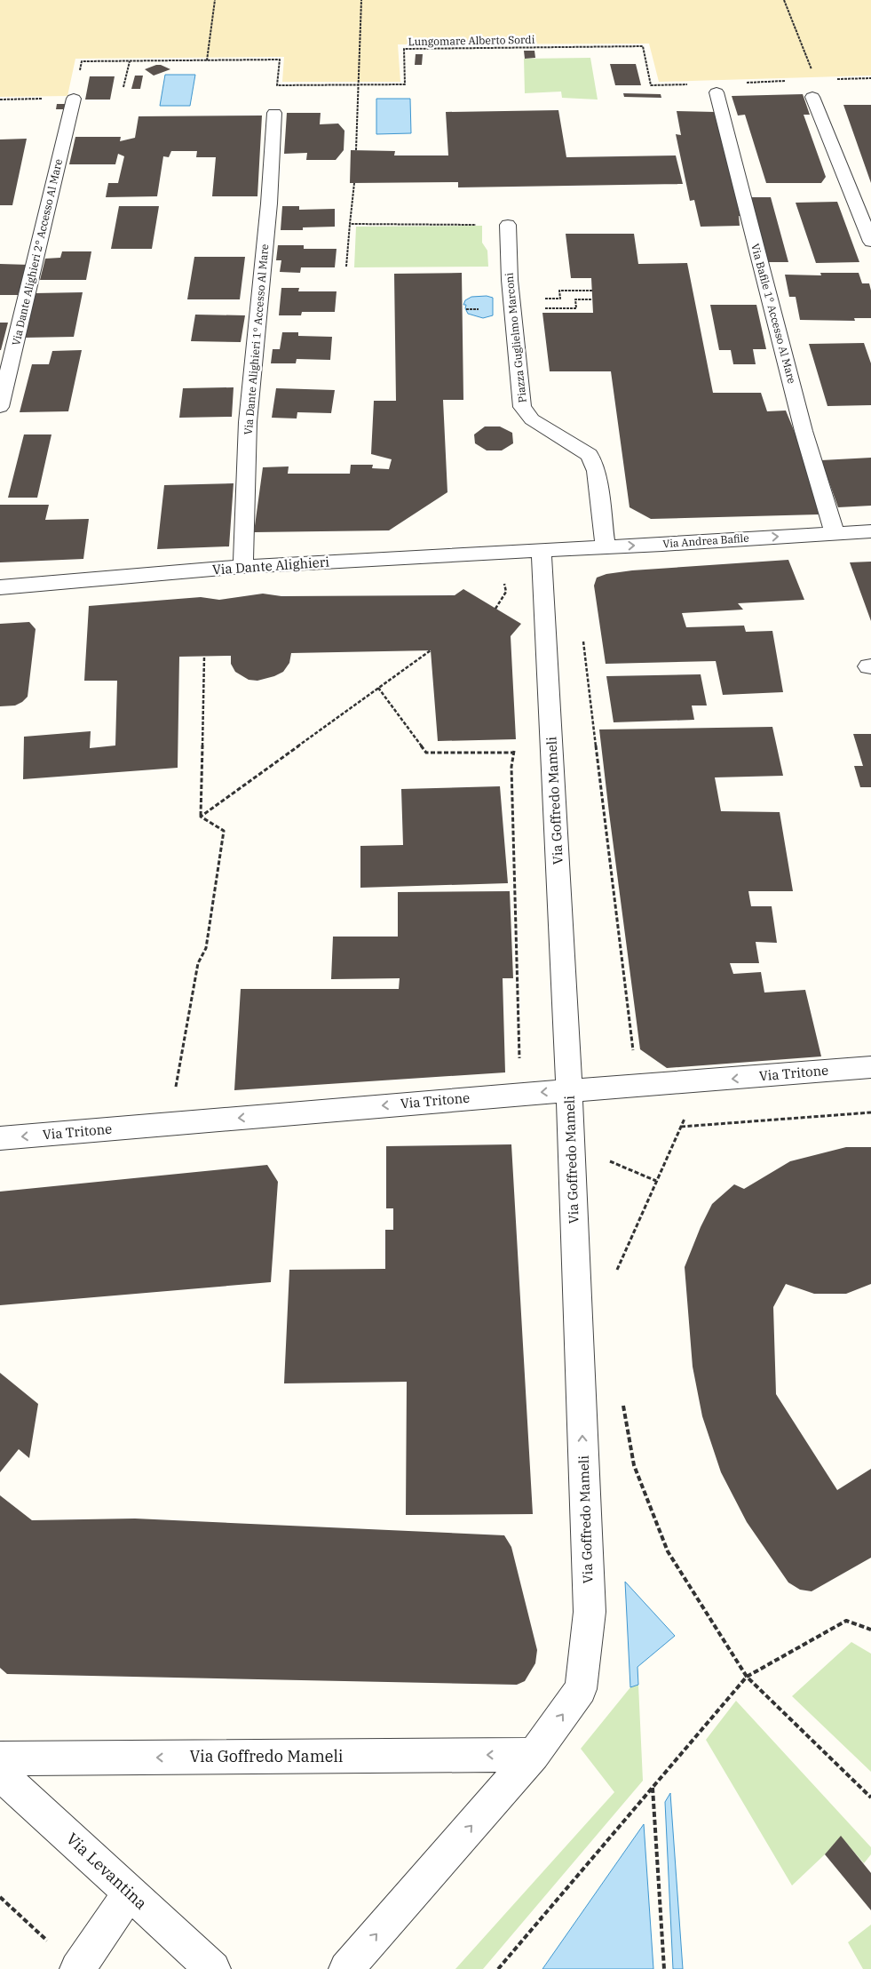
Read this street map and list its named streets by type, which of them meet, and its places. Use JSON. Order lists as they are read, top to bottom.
{
  "streets": {
    "street": [
      "Via Dante Alighieri 2° Accesso Al Mare",
      "Via Bafile 1° Accesso Al Mare",
      "Piazza Guglielmo Marconi",
      "Via Dante Alighieri 1° Accesso Al Mare",
      "Via Andrea Bafile",
      "Via Dante Alighieri",
      "Via Goffredo Mameli",
      "Via Tritone",
      "Via Levantina"
    ],
    "path": ["Lungomare Alberto Sordi"]
  },
  "crossings": [
    ["Lungomare Alberto Sordi", "Via Dante Alighieri 2° Accesso Al Mare"],
    ["Via Bafile 1° Accesso Al Mare", "Via Andrea Bafile"],
    ["Piazza Guglielmo Marconi", "Via Andrea Bafile"],
    ["Via Dante Alighieri 1° Accesso Al Mare", "Via Dante Alighieri"],
    ["Via Andrea Bafile", "Via Dante Alighieri"],
    ["Via Andrea Bafile", "Via Goffredo Mameli"],
    ["Via Dante Alighieri", "Via Goffredo Mameli"],
    ["Via Goffredo Mameli", "Via Tritone"]
  ],
  "one_way": ["Via Andrea Bafile", "Via Tritone"]
}
